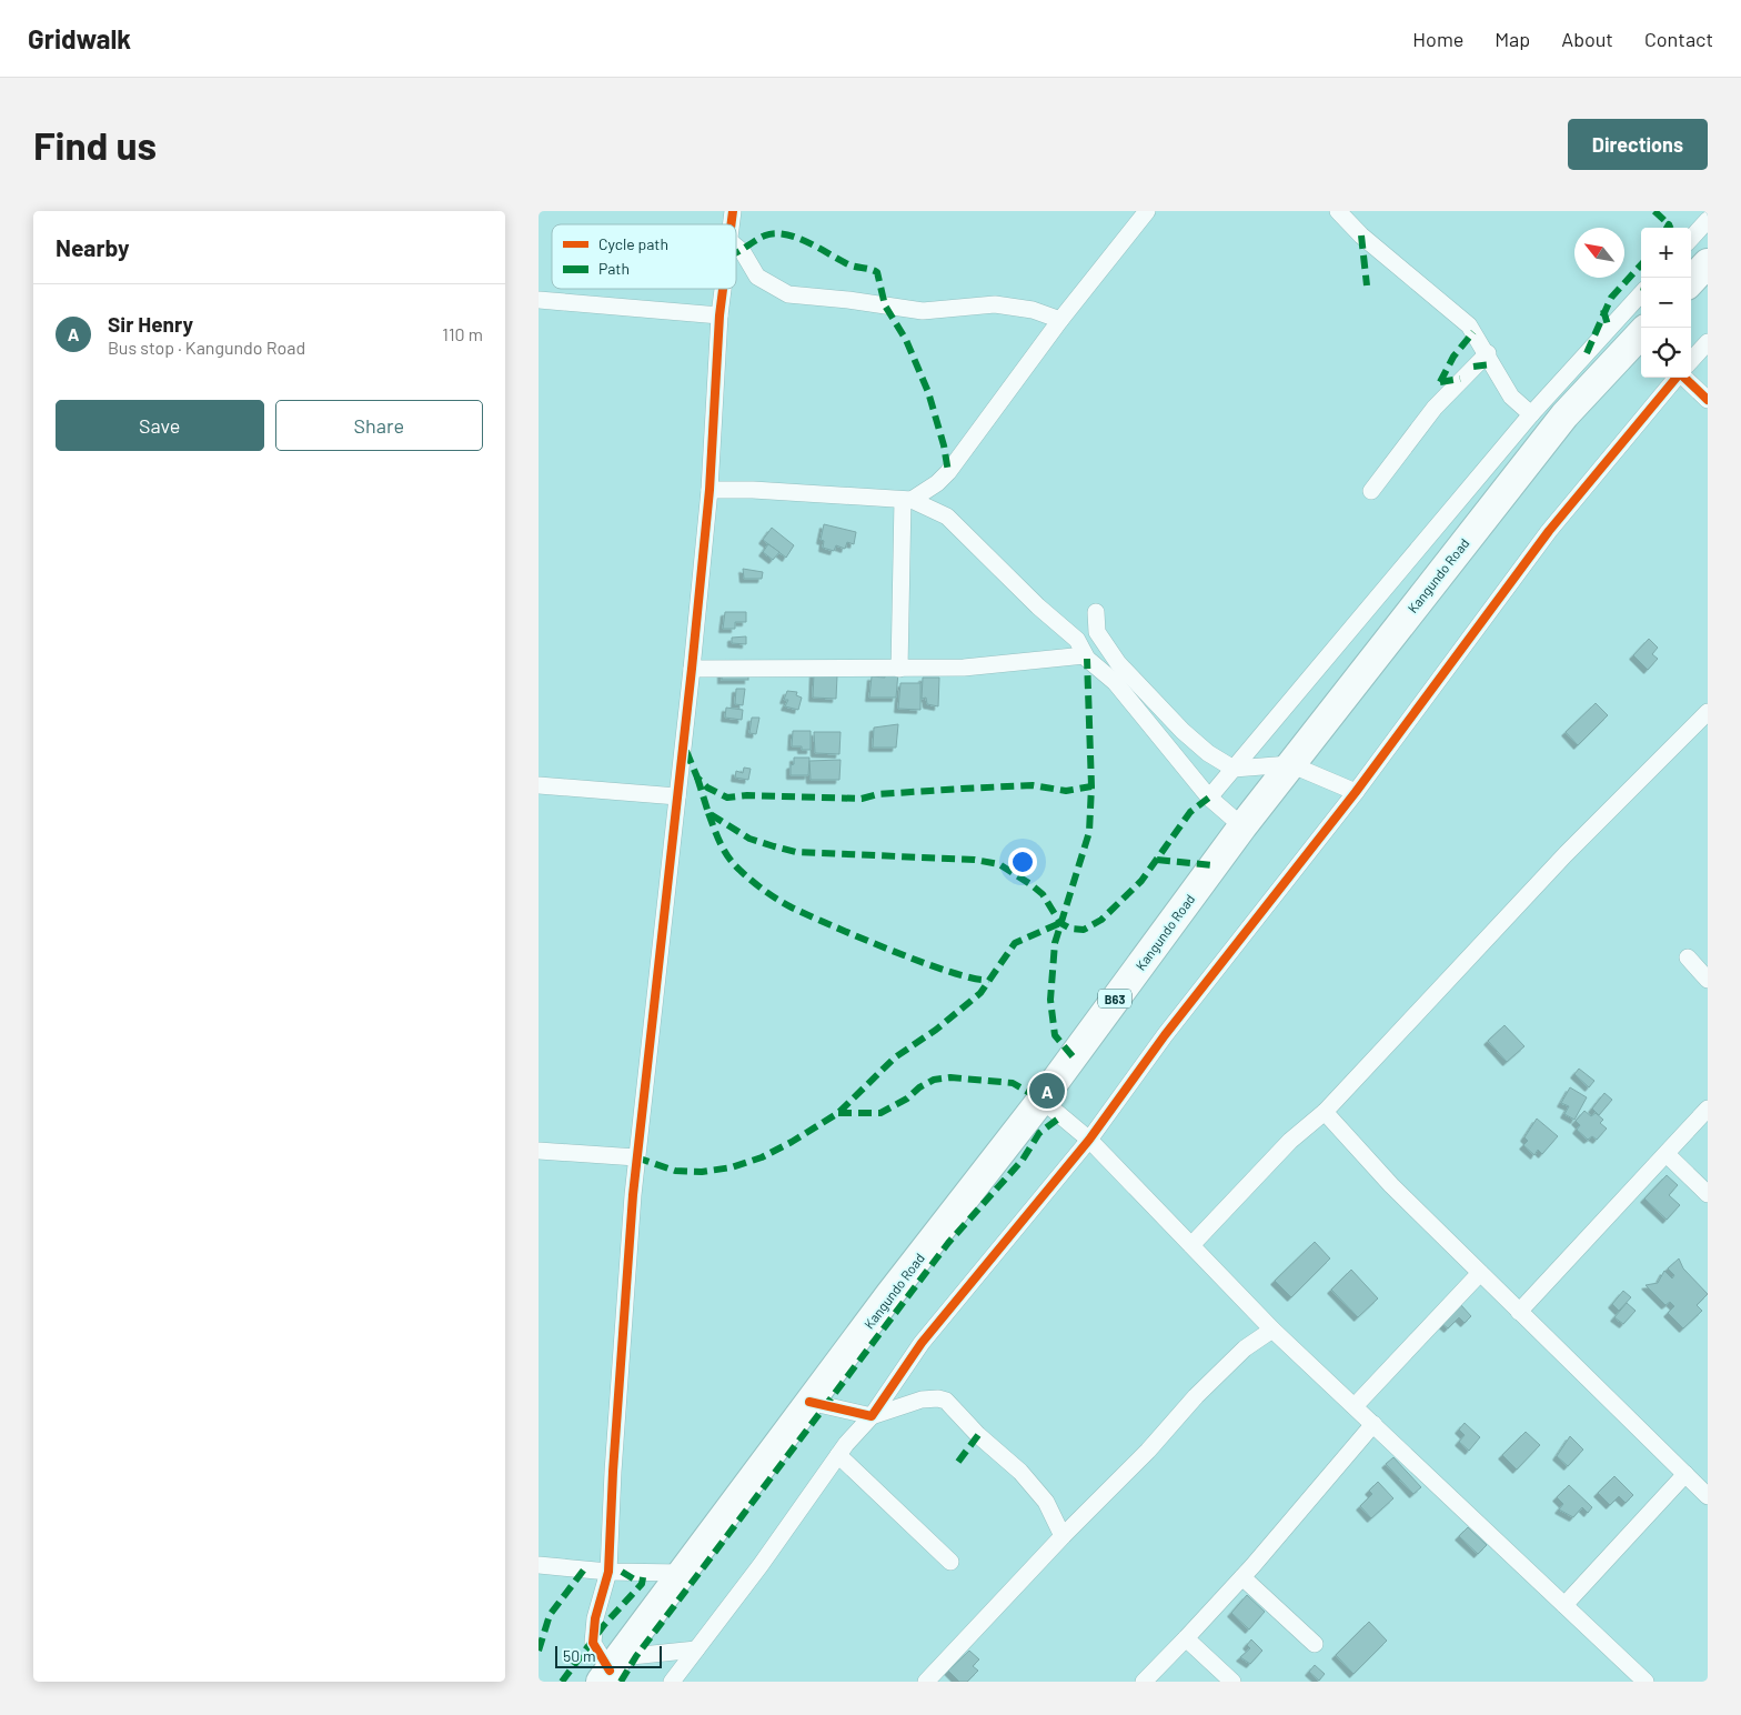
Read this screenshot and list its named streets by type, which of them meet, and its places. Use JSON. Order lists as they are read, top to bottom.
{
  "streets": {
    "highway": ["Kangundo Road", "B63"]
  },
  "legend": ["Cycle path", "Path"],
  "scale_bar": "50 m",
  "north": "top left",
  "page": {
    "header": "Gridwalk",
    "nav": [
      "Home",
      "Map",
      "About",
      "Contact"
    ],
    "buttons": [
      "Directions",
      ["Save", "Share"]
    ],
    "title": "Find us",
    "heading": "Nearby",
    "map_buttons": ["+", "−"],
    "list": [
      {
        "mark": "A",
        "name": "Sir Henry",
        "note": "Bus stop · Kangundo Road",
        "value": "110 m"
      }
    ],
    "pins": "A",
    "scale": "50 m"
  }
}
